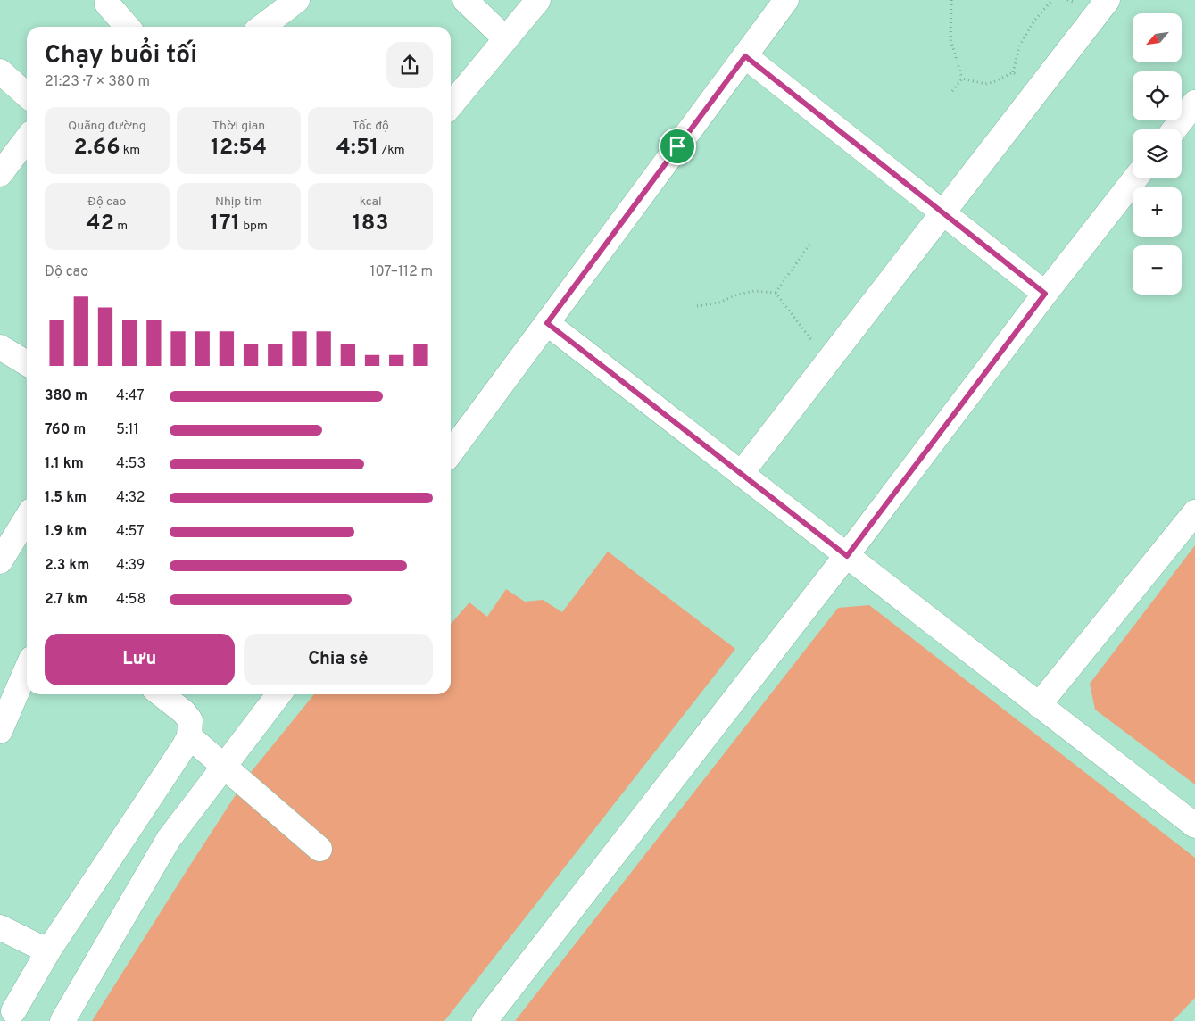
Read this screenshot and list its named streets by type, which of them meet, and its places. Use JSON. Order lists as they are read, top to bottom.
{
  "north": "bottom left",
  "page": {
    "map_buttons": ["+", "−"],
    "heading": ["Chạy buổi tối", "21:23 · 7 × 380 m"],
    "stats": [
      ["Quãng đường", "2.66 km"],
      ["Thời gian", "12:54"],
      ["Tốc độ", "4:51 /km"],
      ["Độ cao", "42 m"],
      ["Nhịp tim", "171 bpm"],
      ["kcal", "183"]
    ],
    "chart": ["Độ cao", "107–112 m"],
    "list": [
      {
        "name": "380 m",
        "note": "4:47"
      },
      {
        "name": "760 m",
        "note": "5:11"
      },
      {
        "name": "1.1 km",
        "note": "4:53"
      },
      {
        "name": "1.5 km",
        "note": "4:32"
      },
      {
        "name": "1.9 km",
        "note": "4:57"
      },
      {
        "name": "2.3 km",
        "note": "4:39"
      },
      {
        "name": "2.7 km",
        "note": "4:58"
      }
    ],
    "buttons": ["Lưu", "Chia sẻ"]
  }
}
